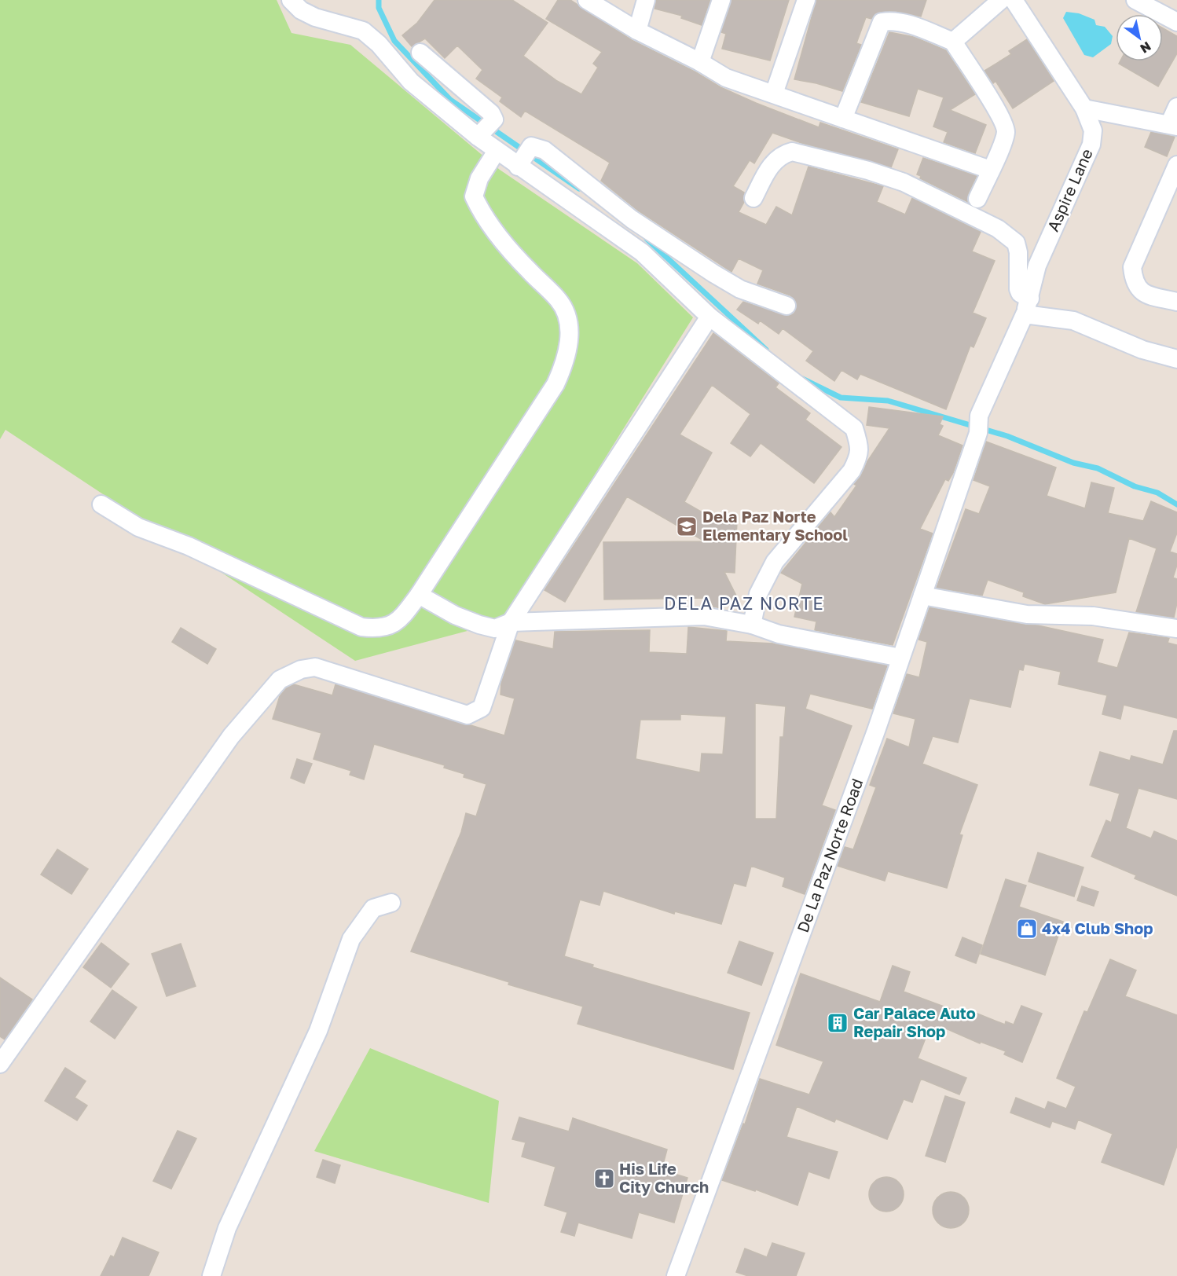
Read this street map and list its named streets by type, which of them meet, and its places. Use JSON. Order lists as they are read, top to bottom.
{
  "streets": {
    "street": ["Aspire Lane", "De La Paz Norte Road"]
  },
  "crossings": [
    ["Aspire Lane", "De La Paz Norte Road"]
  ],
  "districts": ["DELA PAZ NORTE"],
  "places": {
    "school or university": ["Dela Paz Norte Elementary School"],
    "shop": ["4x4 Club Shop"],
    "building": ["Car Palace Auto Repair Shop"],
    "church": ["His Life City Church"]
  },
  "north": "bottom right"
}
